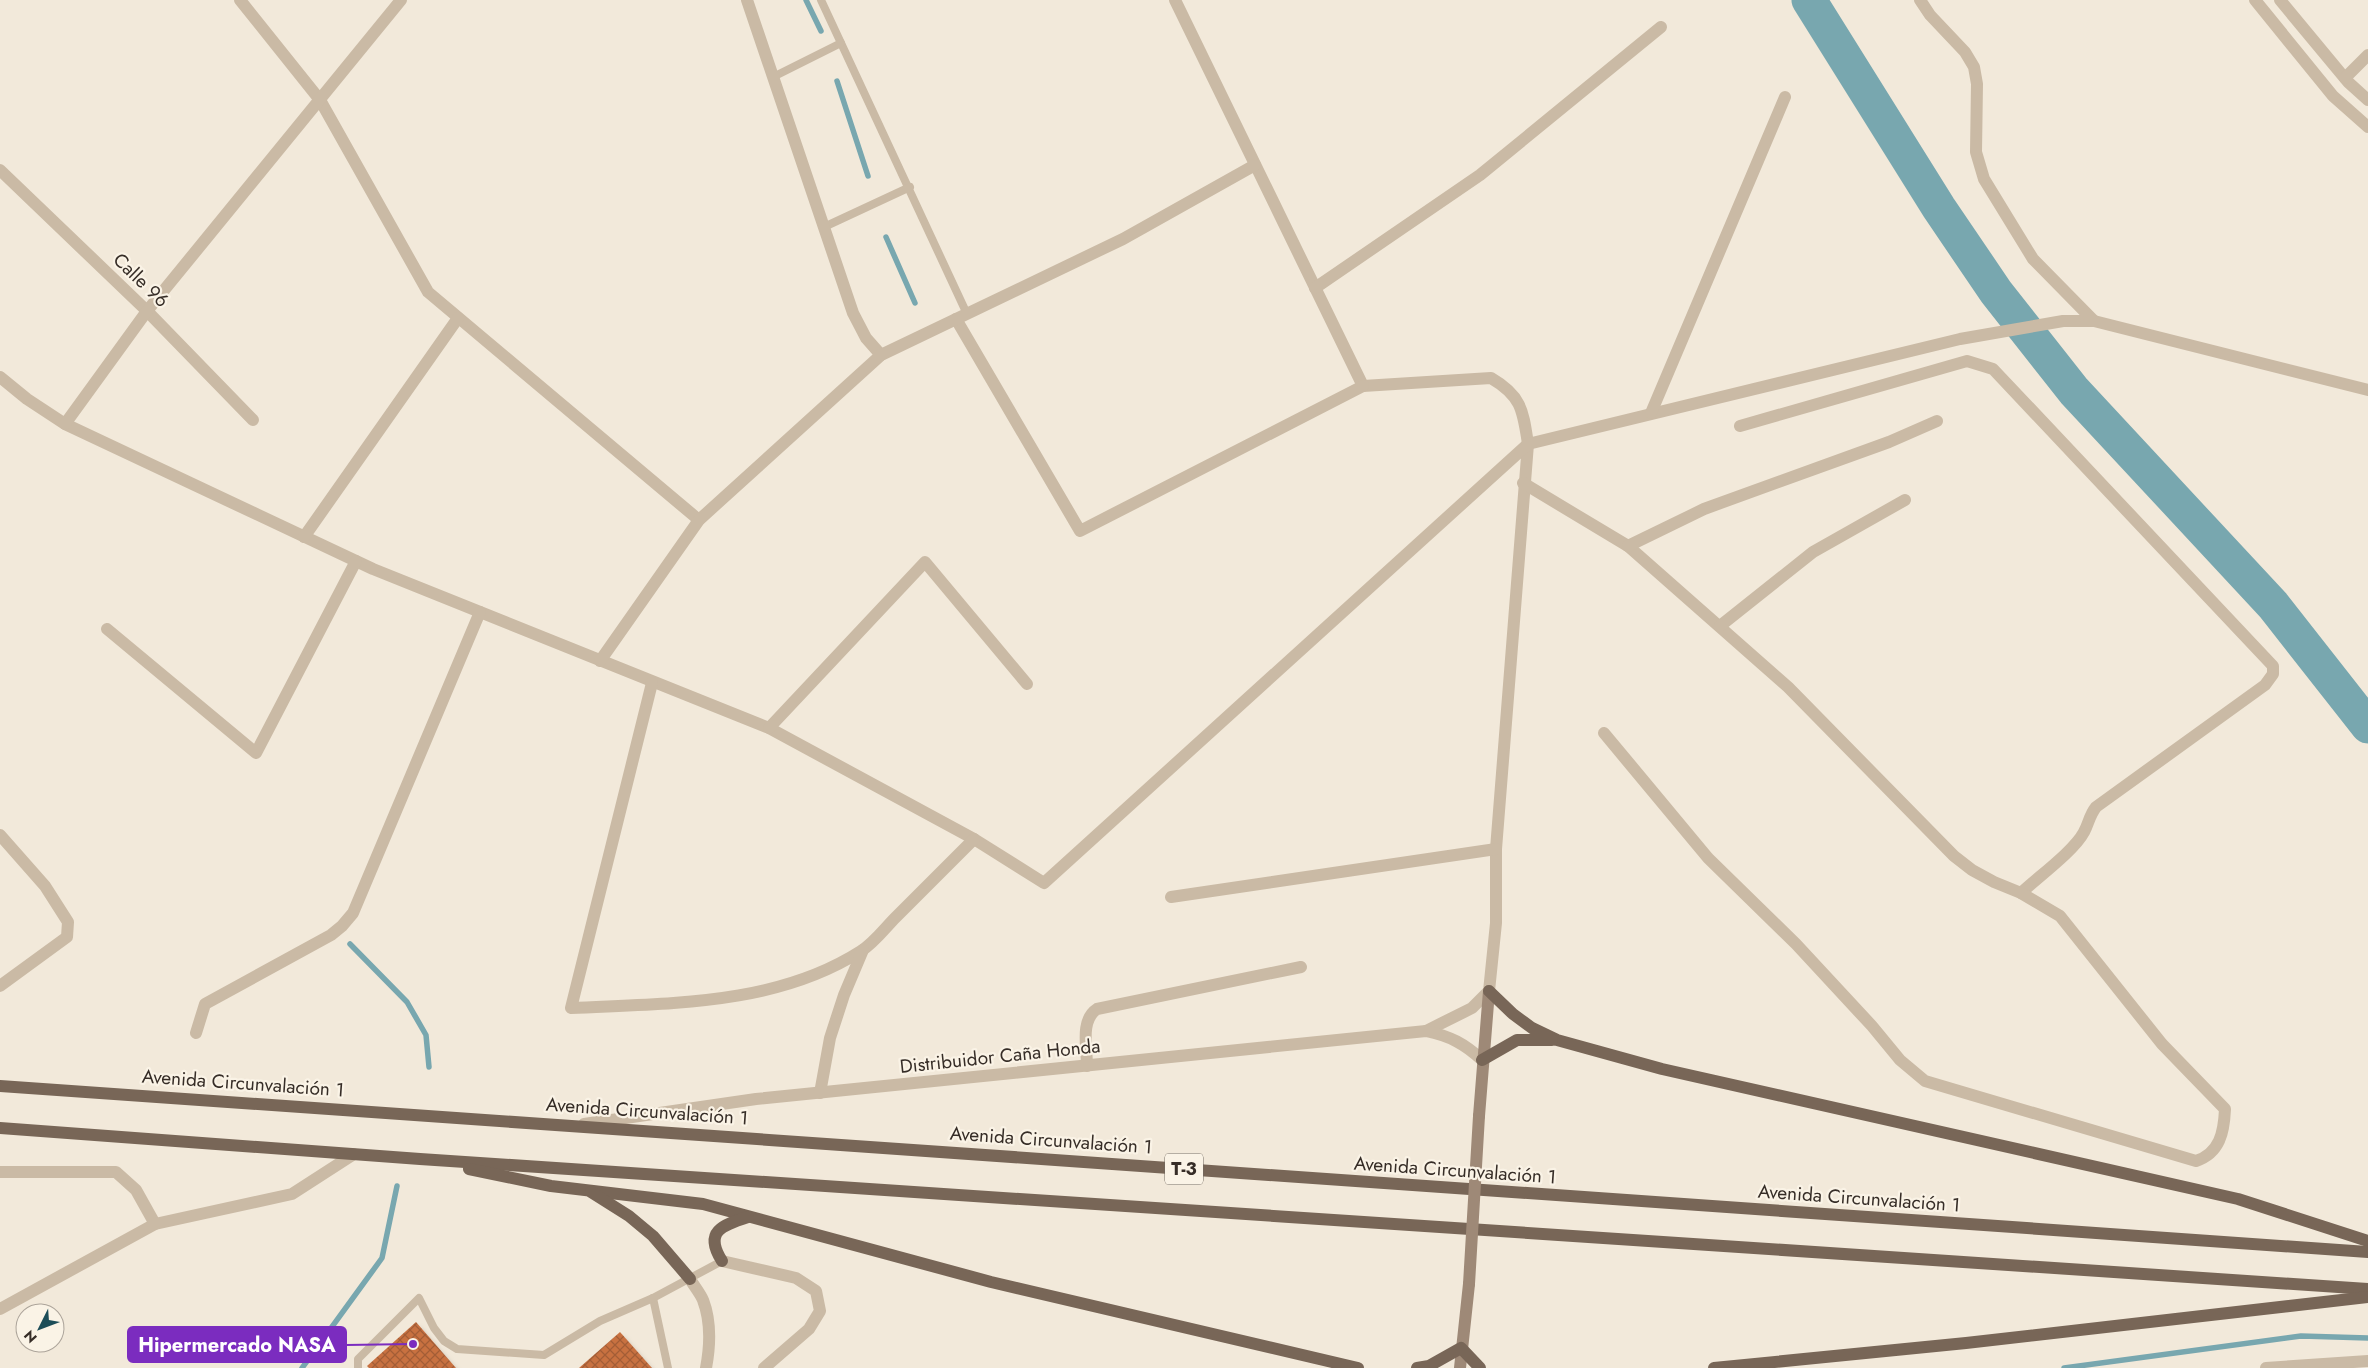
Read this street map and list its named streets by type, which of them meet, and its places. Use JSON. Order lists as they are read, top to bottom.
{
  "streets": {
    "main road": ["Avenida Circunvalación 1", "T-3"],
    "street": ["Calle 96", "Distribuidor Caña Honda"]
  },
  "crossings": [
    ["Distribuidor Caña Honda", "Avenida Circunvalación 1"]
  ],
  "places": ["Hipermercado NASA"],
  "north": "bottom left"
}
